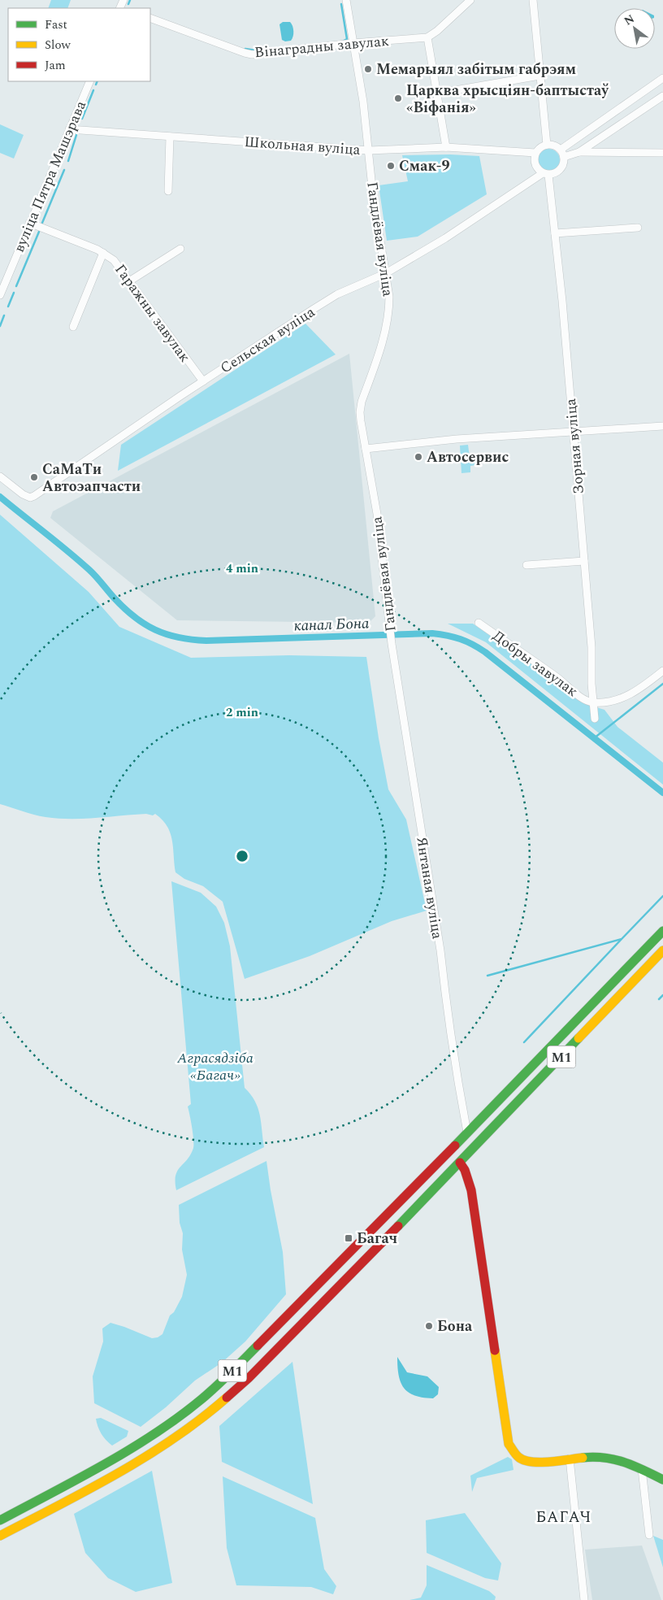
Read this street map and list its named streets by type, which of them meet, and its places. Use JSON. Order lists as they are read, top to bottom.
{
  "streets": {
    "main road": ["М1"],
    "street": [
      "Вінаградны завулак",
      "Школьная вуліца",
      "вуліца Пятра Машэрава",
      "Гандлёвая вуліца",
      "Гаражны завулак",
      "Сельская вуліца",
      "Зорная вуліца",
      "Добры завулак",
      "Янтаная вуліца"
    ]
  },
  "crossings": [
    ["Вінаградны завулак", "Гандлёвая вуліца"],
    ["Школьная вуліца", "вуліца Пятра Машэрава"],
    ["Школьная вуліца", "Гандлёвая вуліца"],
    ["Школьная вуліца", "Сельская вуліца"],
    ["Школьная вуліца", "Зорная вуліца"],
    ["вуліца Пятра Машэрава", "Гаражны завулак"],
    ["Гандлёвая вуліца", "Сельская вуліца"],
    ["Гандлёвая вуліца", "Янтаная вуліца"],
    ["Гаражны завулак", "Сельская вуліца"],
    ["Сельская вуліца", "Зорная вуліца"],
    ["Зорная вуліца", "Добры завулак"],
    ["Янтаная вуліца", "М1"]
  ],
  "districts": ["БАГАЧ"],
  "water": ["канал Бона"],
  "parks": ["Аграсядзіба «Багач»"],
  "places": {
    "other": [
      "Мемарыял забітым габрэям",
      "Царква хрысціян-баптыстаў «Віфанія»",
      "Смак-9",
      "Автосервис",
      "СаМаТи Автоэапчасти",
      "Бона"
    ],
    "transit": ["Багач"]
  },
  "legend": ["Fast", "Slow", "Jam"],
  "north": "top left",
  "rings": ["4 min", "2 min"]
}
